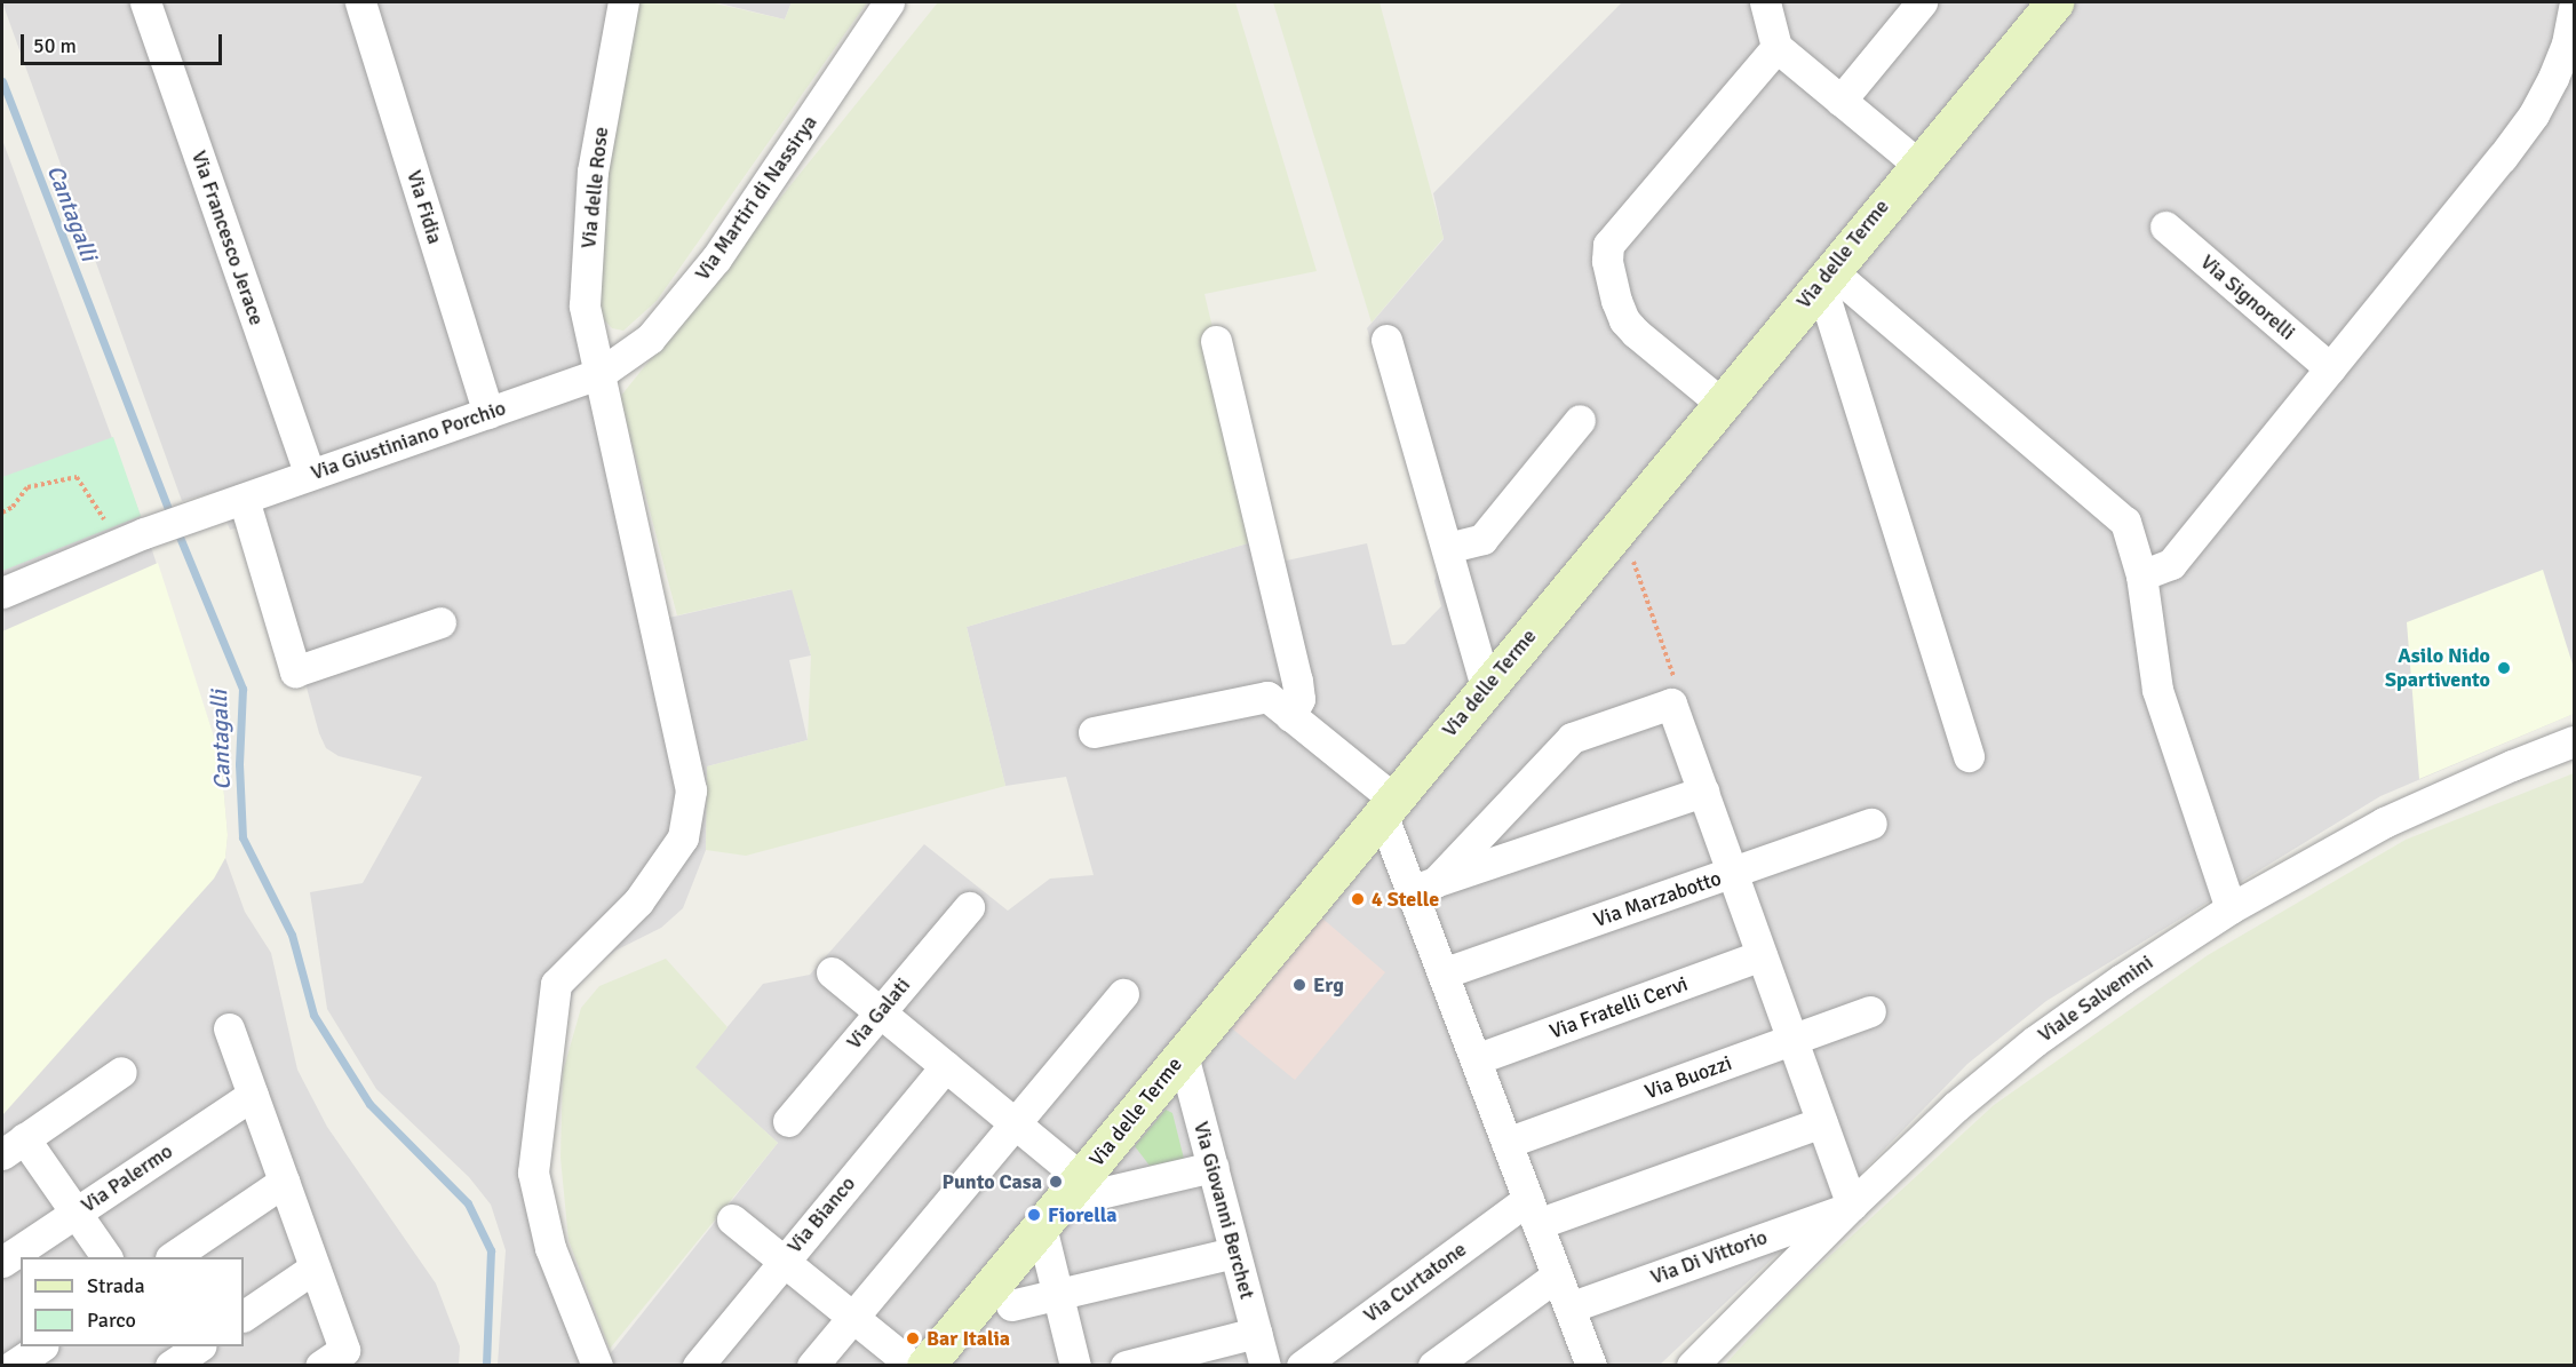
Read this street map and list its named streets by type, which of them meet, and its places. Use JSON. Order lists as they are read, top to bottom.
{
  "streets": {
    "main road": ["Via delle Terme"],
    "street": [
      "Via delle Rose",
      "Via Martiri di Nassirya",
      "Via Fidia",
      "Via Francesco Jerace",
      "Via Signorelli",
      "Via Giustiniano Porchio",
      "Via Marzabotto",
      "Viale Salvemini",
      "Via Fratelli Cervi",
      "Via Galati",
      "Via Buozzi",
      "Via Palermo",
      "Via Giovanni Berchet",
      "Via Bianco",
      "Via Di Vittorio",
      "Via Curtatone"
    ]
  },
  "crossings": [
    ["Via delle Rose", "Via Martiri di Nassirya"],
    ["Via delle Rose", "Via Giustiniano Porchio"],
    ["Via Martiri di Nassirya", "Via Giustiniano Porchio"],
    ["Via Fidia", "Via Giustiniano Porchio"],
    ["Via Francesco Jerace", "Via Giustiniano Porchio"],
    ["Via delle Terme", "Via Giovanni Berchet"],
    ["Viale Salvemini", "Via Di Vittorio"]
  ],
  "water": ["Cantagalli"],
  "places": [
    "Asilo Nido Spartivento",
    "4 Stelle",
    "Erg",
    "Punto Casa",
    "Fiorella",
    "Bar Italia"
  ],
  "legend": ["Strada", "Parco"],
  "scale_bar": "50 m"
}
